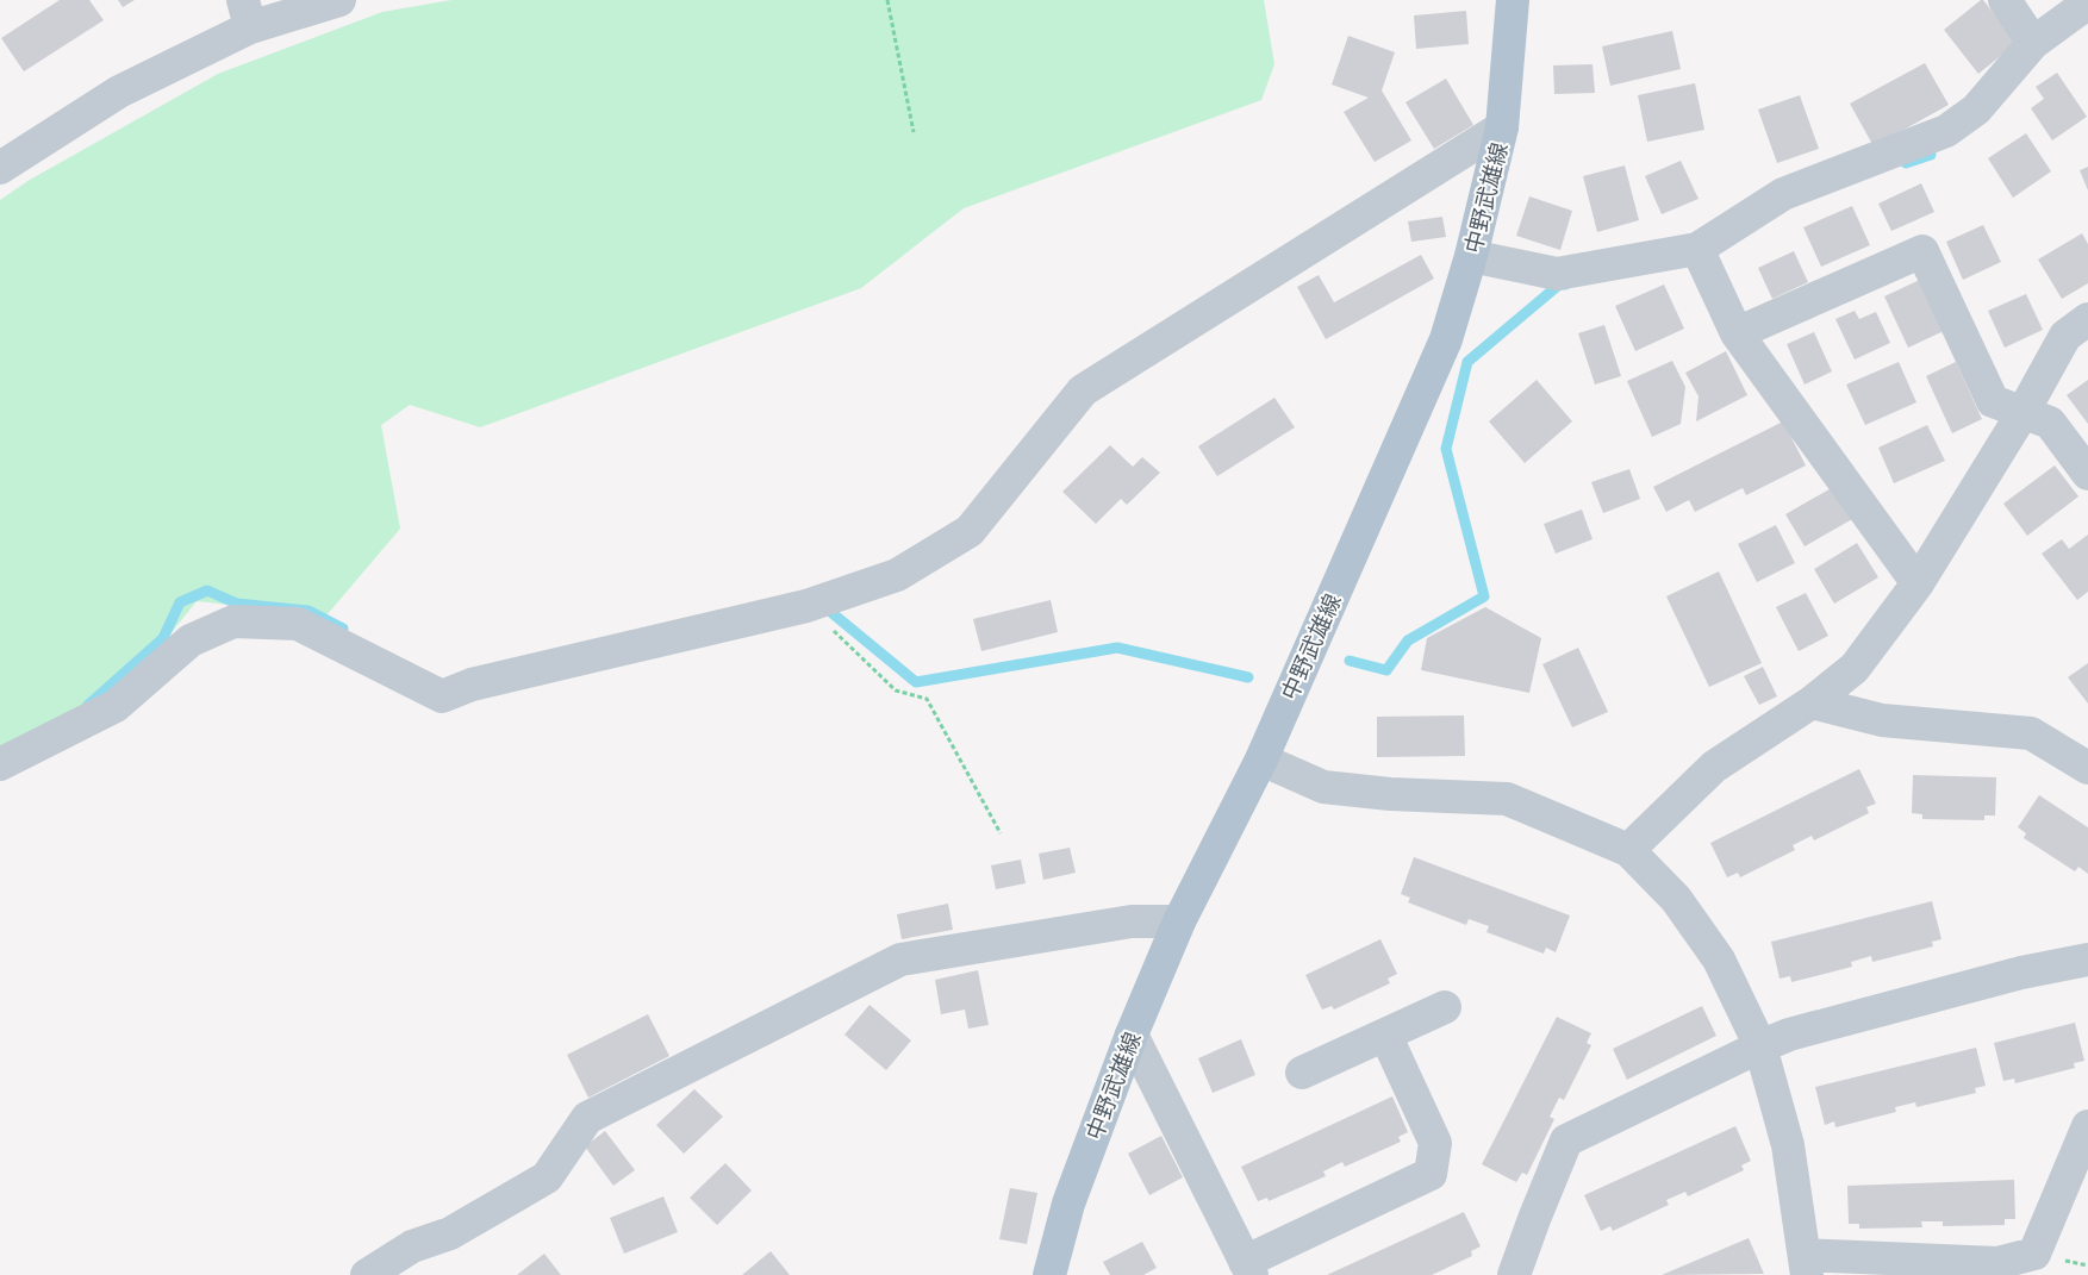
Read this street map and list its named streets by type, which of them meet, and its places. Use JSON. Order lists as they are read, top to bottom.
{
  "streets": {
    "main road": ["中野武雄線"]
  }
}
